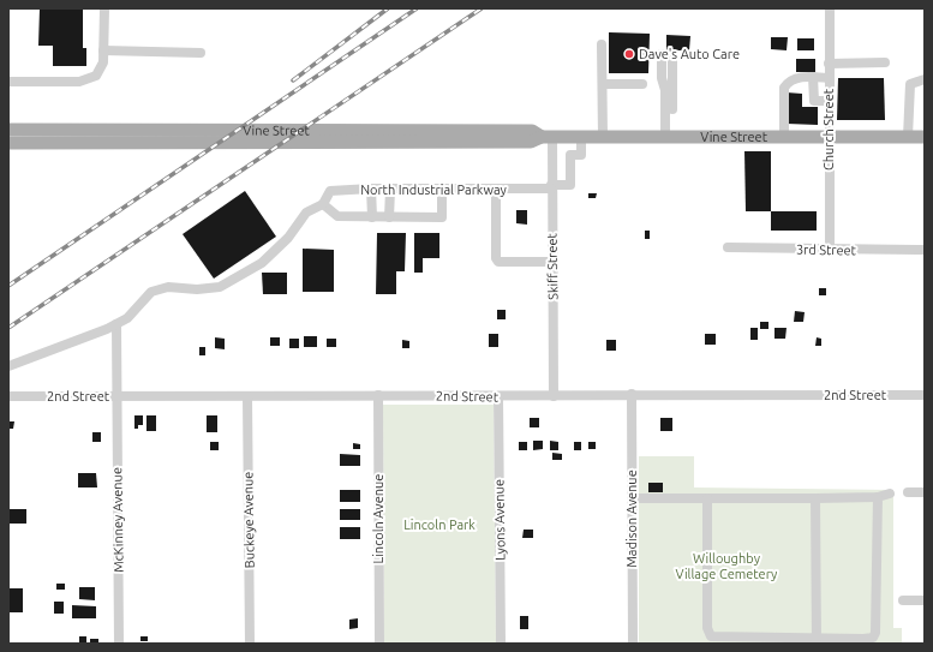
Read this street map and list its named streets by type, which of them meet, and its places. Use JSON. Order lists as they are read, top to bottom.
{
  "streets": {
    "main road": ["Vine Street"],
    "street": [
      "Church Street",
      "North Industrial Parkway",
      "3rd Street",
      "Skiff Street",
      "2nd Street",
      "Lincoln Avenue",
      "Madison Avenue",
      "McKinney Avenue",
      "Buckeye Avenue",
      "Lyons Avenue"
    ]
  },
  "crossings": [
    ["Vine Street", "Church Street"],
    ["Vine Street", "North Industrial Parkway"],
    ["Vine Street", "Skiff Street"],
    ["Church Street", "3rd Street"],
    ["North Industrial Parkway", "Skiff Street"],
    ["Skiff Street", "2nd Street"],
    ["2nd Street", "Lincoln Avenue"],
    ["2nd Street", "Madison Avenue"],
    ["2nd Street", "McKinney Avenue"],
    ["2nd Street", "Buckeye Avenue"],
    ["2nd Street", "Lyons Avenue"]
  ],
  "parks": ["Lincoln Park", "Willoughby Village Cemetery"],
  "places": ["Dave's Auto Care"]
}
